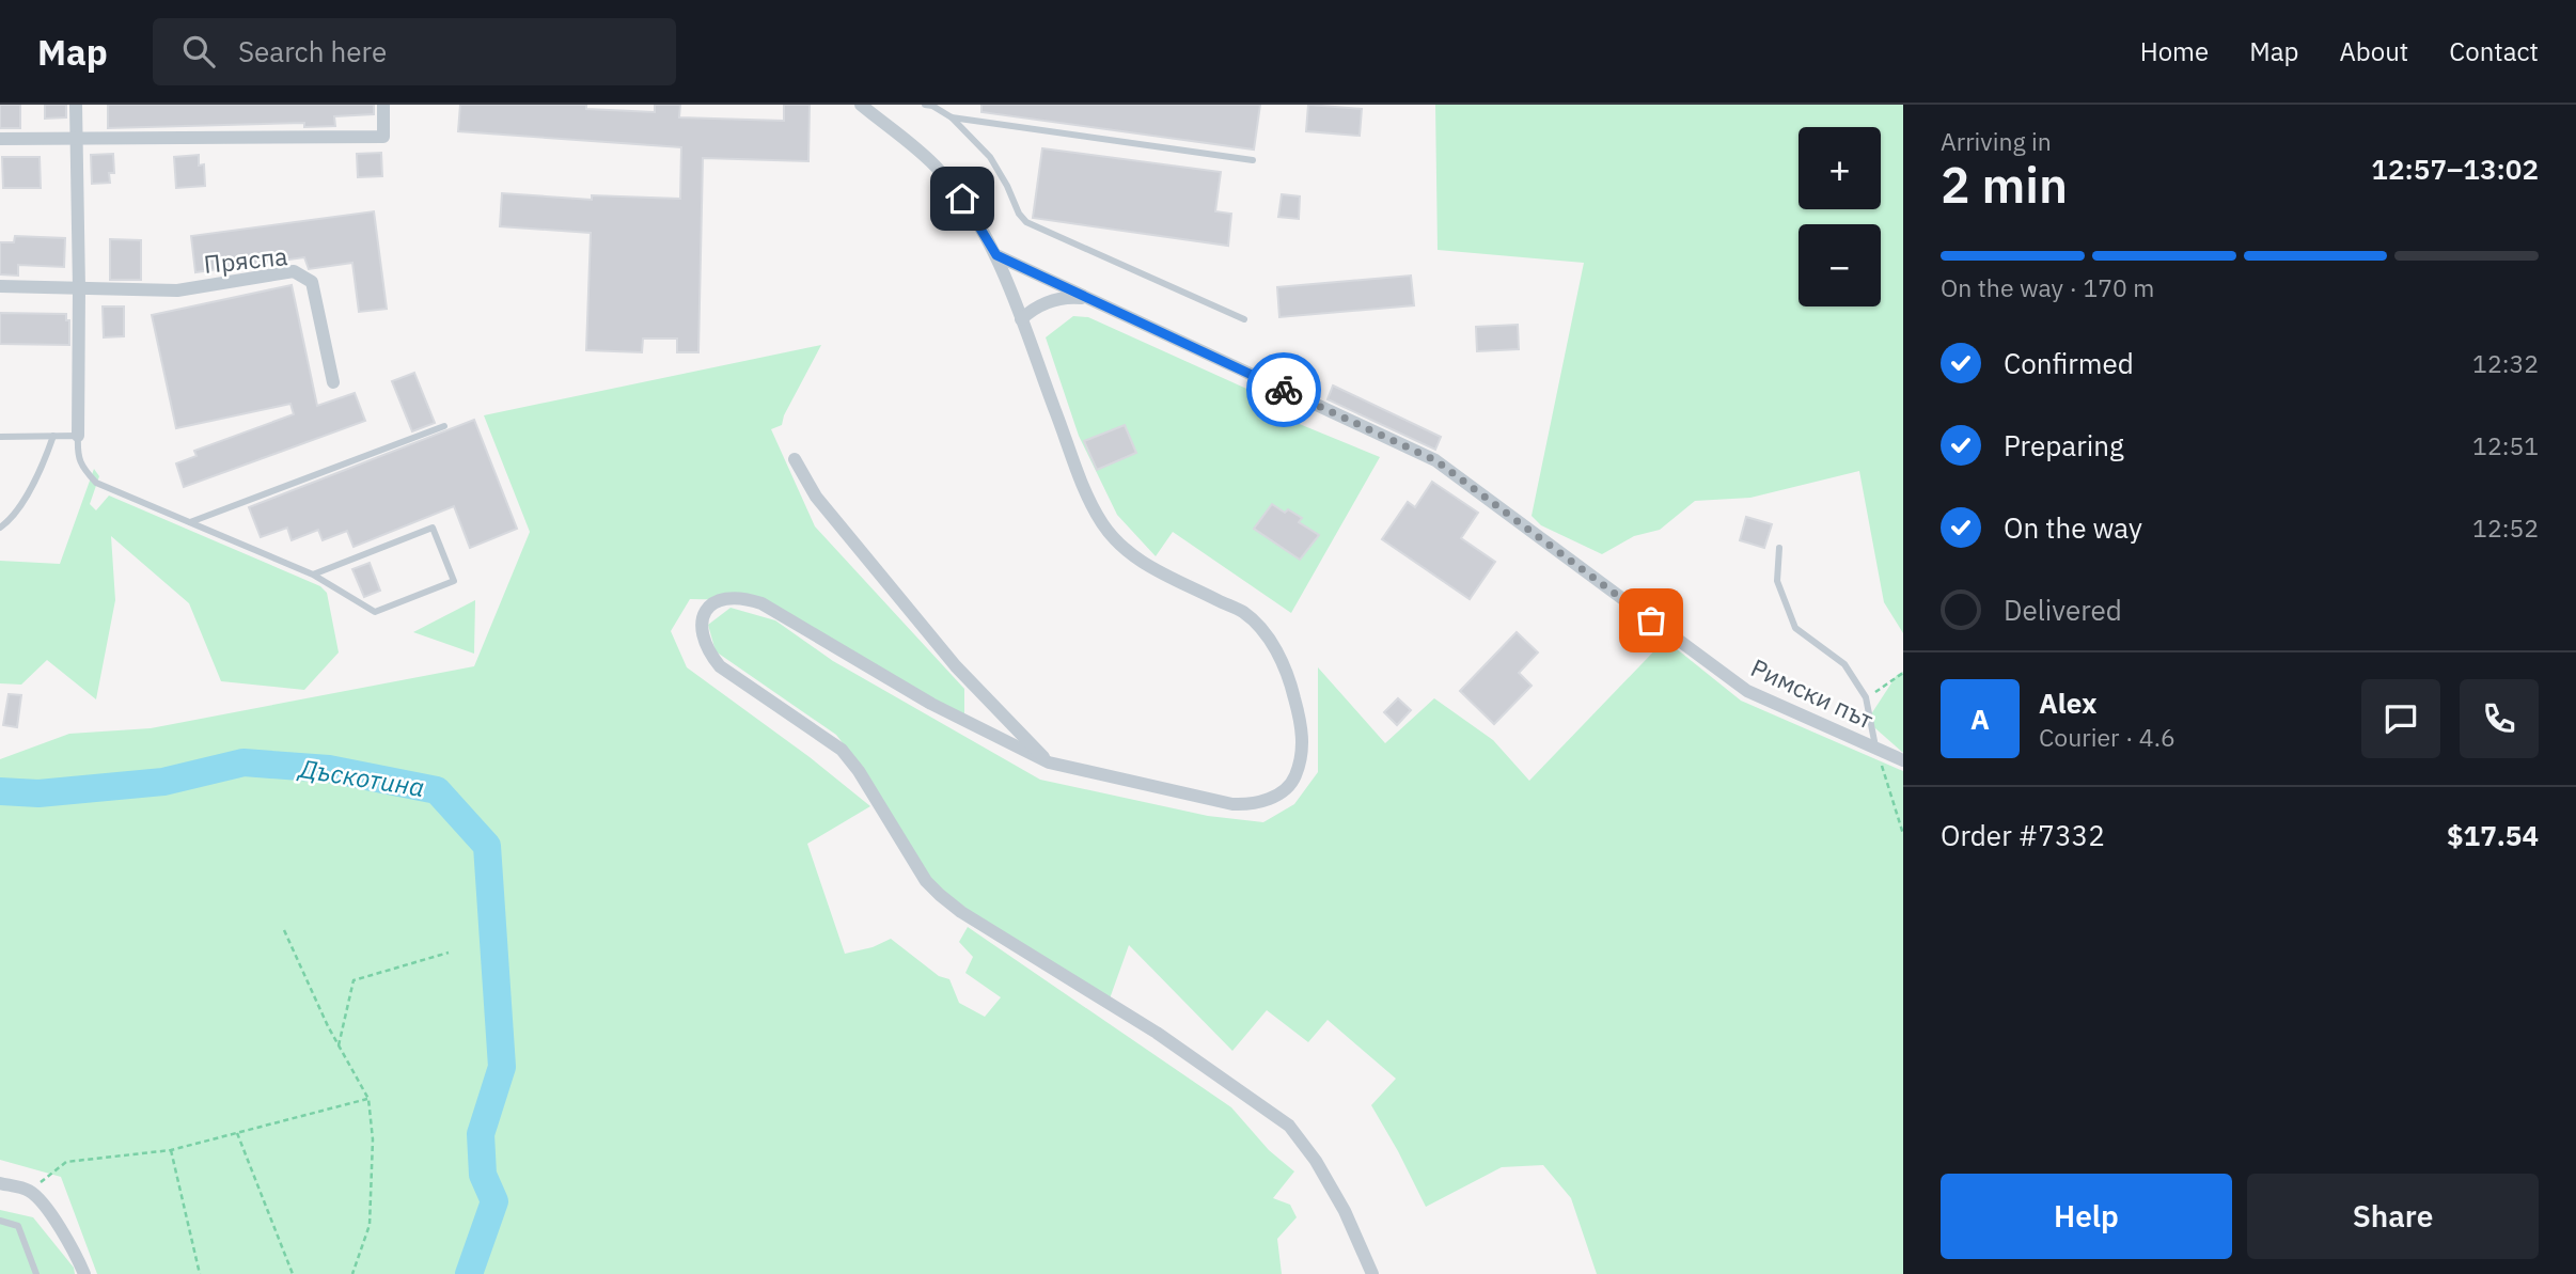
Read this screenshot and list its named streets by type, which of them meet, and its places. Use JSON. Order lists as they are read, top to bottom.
{
  "streets": {
    "street": ["Пряспа", "Римски път"]
  },
  "water": ["Дъскотина"],
  "page": {
    "header": "Map",
    "search": "Search here",
    "nav": [
      "Home",
      "Map",
      "About",
      "Contact"
    ],
    "heading": ["2 min", "Arriving in", "12:57–13:02"],
    "panel": [
      "Alex",
      "Courier · 4.6",
      "Order #7332",
      "$17.54"
    ],
    "map_buttons": ["+", "−"],
    "bar": "On the way · 170 m",
    "list": [
      ["Confirmed", "12:32"],
      ["Preparing", "12:51"],
      ["On the way", "12:52"],
      "Delivered"
    ],
    "round": "A",
    "buttons": ["Help", "Share"]
  }
}
